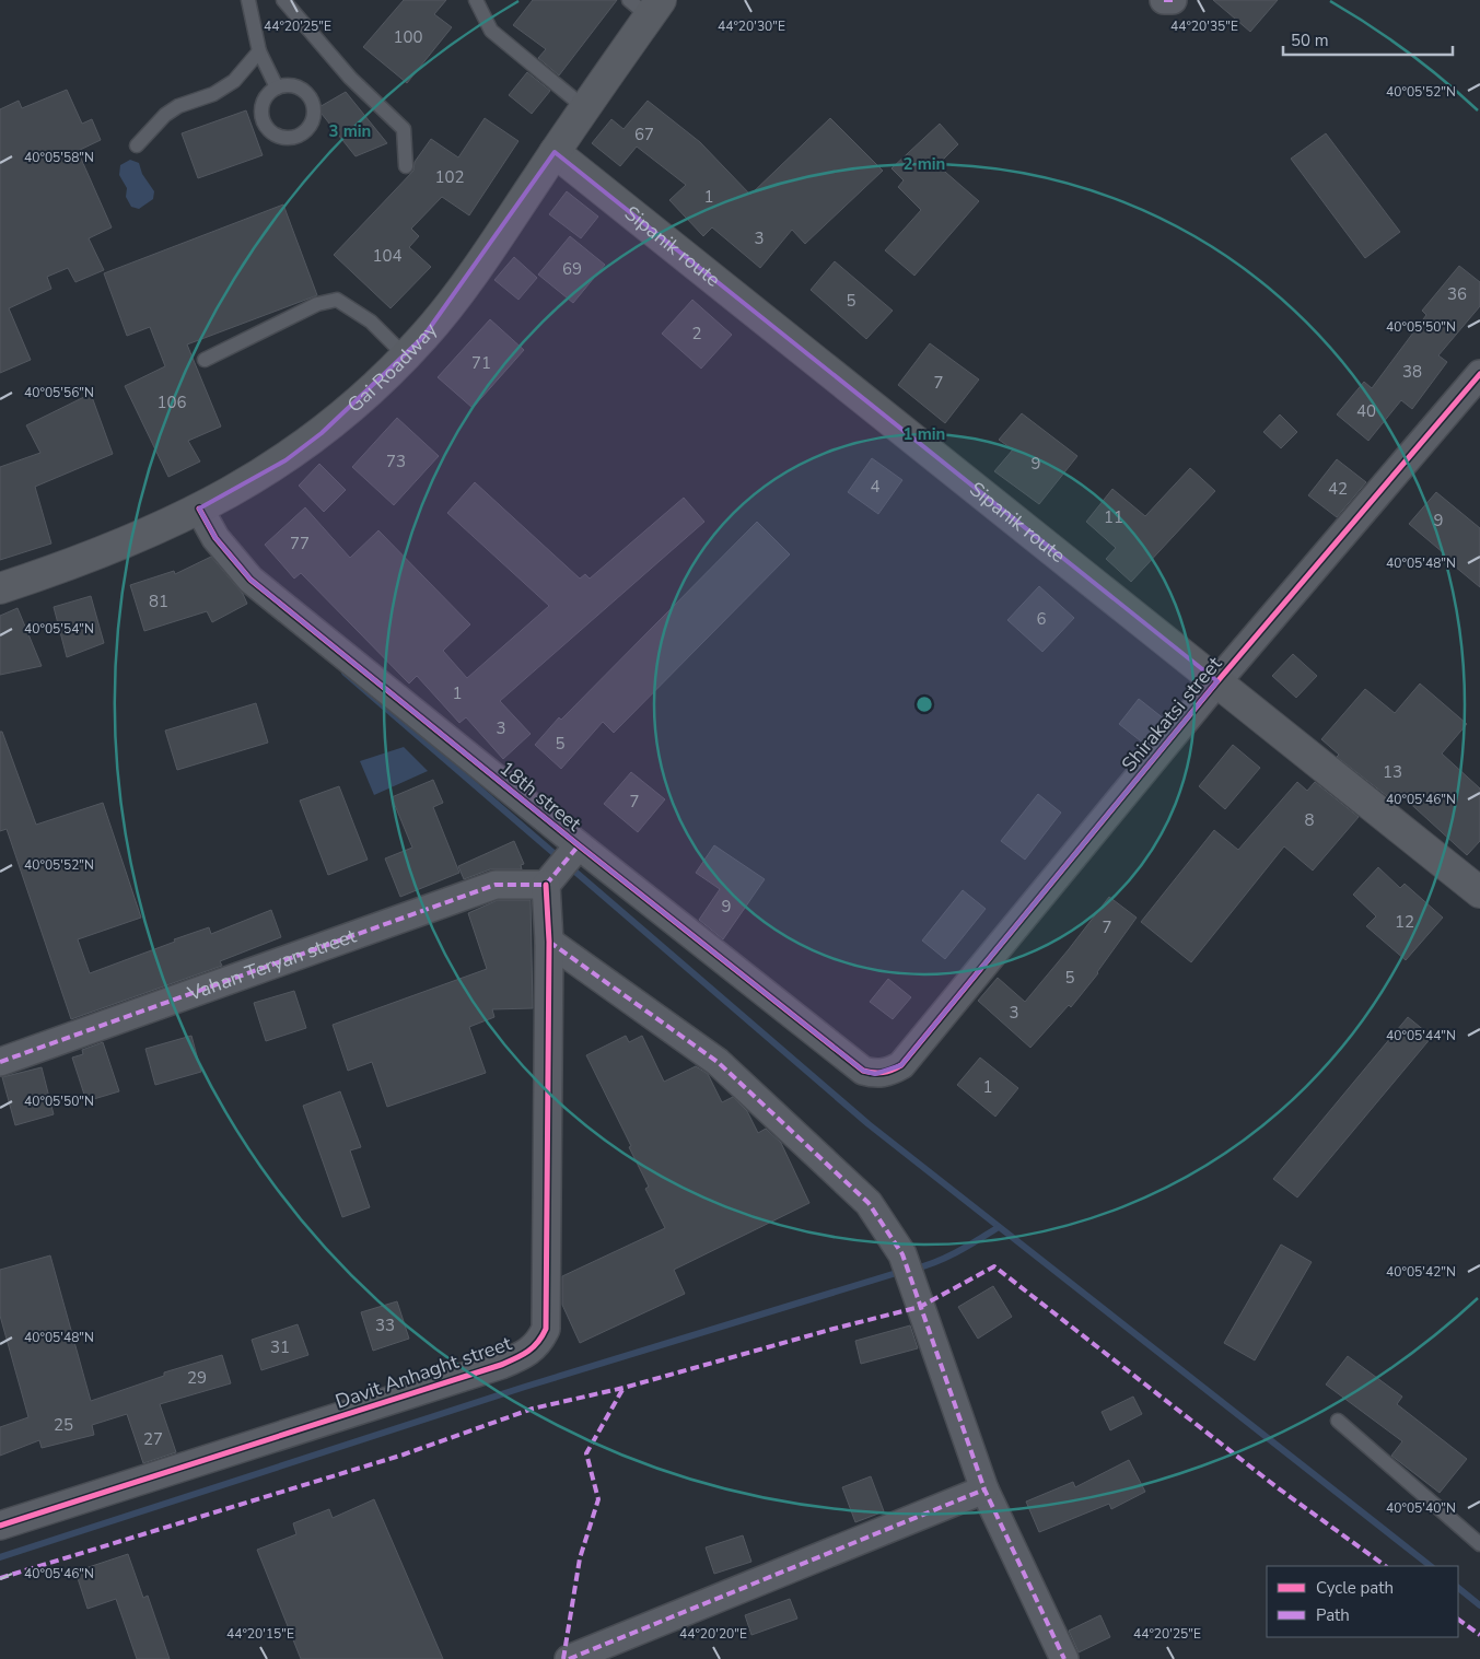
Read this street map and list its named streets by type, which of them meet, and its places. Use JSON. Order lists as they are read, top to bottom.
{
  "streets": {
    "main road": ["Sipanik route", "Gai Roadway"],
    "street": [
      "Shirakatsi street",
      "18th street",
      "Vahan Teryan street",
      "Davit Anhaght street"
    ]
  },
  "crossings": [
    ["Sipanik route", "Gai Roadway"],
    ["Sipanik route", "Shirakatsi street"],
    ["Gai Roadway", "18th street"],
    ["Shirakatsi street", "18th street"],
    ["Vahan Teryan street", "Davit Anhaght street"]
  ],
  "house_numbers": [
    "100",
    "67",
    "102",
    "1",
    "3",
    "104",
    "69",
    "36",
    "5",
    "2",
    "71",
    "38",
    "7",
    "106",
    "40",
    "73",
    "9",
    "4",
    "42",
    "11",
    "9",
    "77",
    "81",
    "6",
    "1",
    "3",
    "5",
    "13",
    "7",
    "8",
    "9",
    "12",
    "7",
    "5",
    "3",
    "1",
    "33",
    "31",
    "29",
    "25",
    "27"
  ],
  "legend": ["Cycle path", "Path"],
  "scale_bar": "50 m",
  "coordinates": [
    "44°20'25\"E",
    "44°20'30\"E",
    "44°20'35\"E",
    "40°05'52\"N",
    "40°05'58\"N",
    "40°05'50\"N",
    "40°05'56\"N",
    "40°05'48\"N",
    "40°05'54\"N",
    "40°05'46\"N",
    "40°05'44\"N",
    "40°05'42\"N",
    "40°05'40\"N",
    "44°20'15\"E",
    "44°20'20\"E"
  ],
  "rings": ["3 min", "2 min", "1 min"]
}
